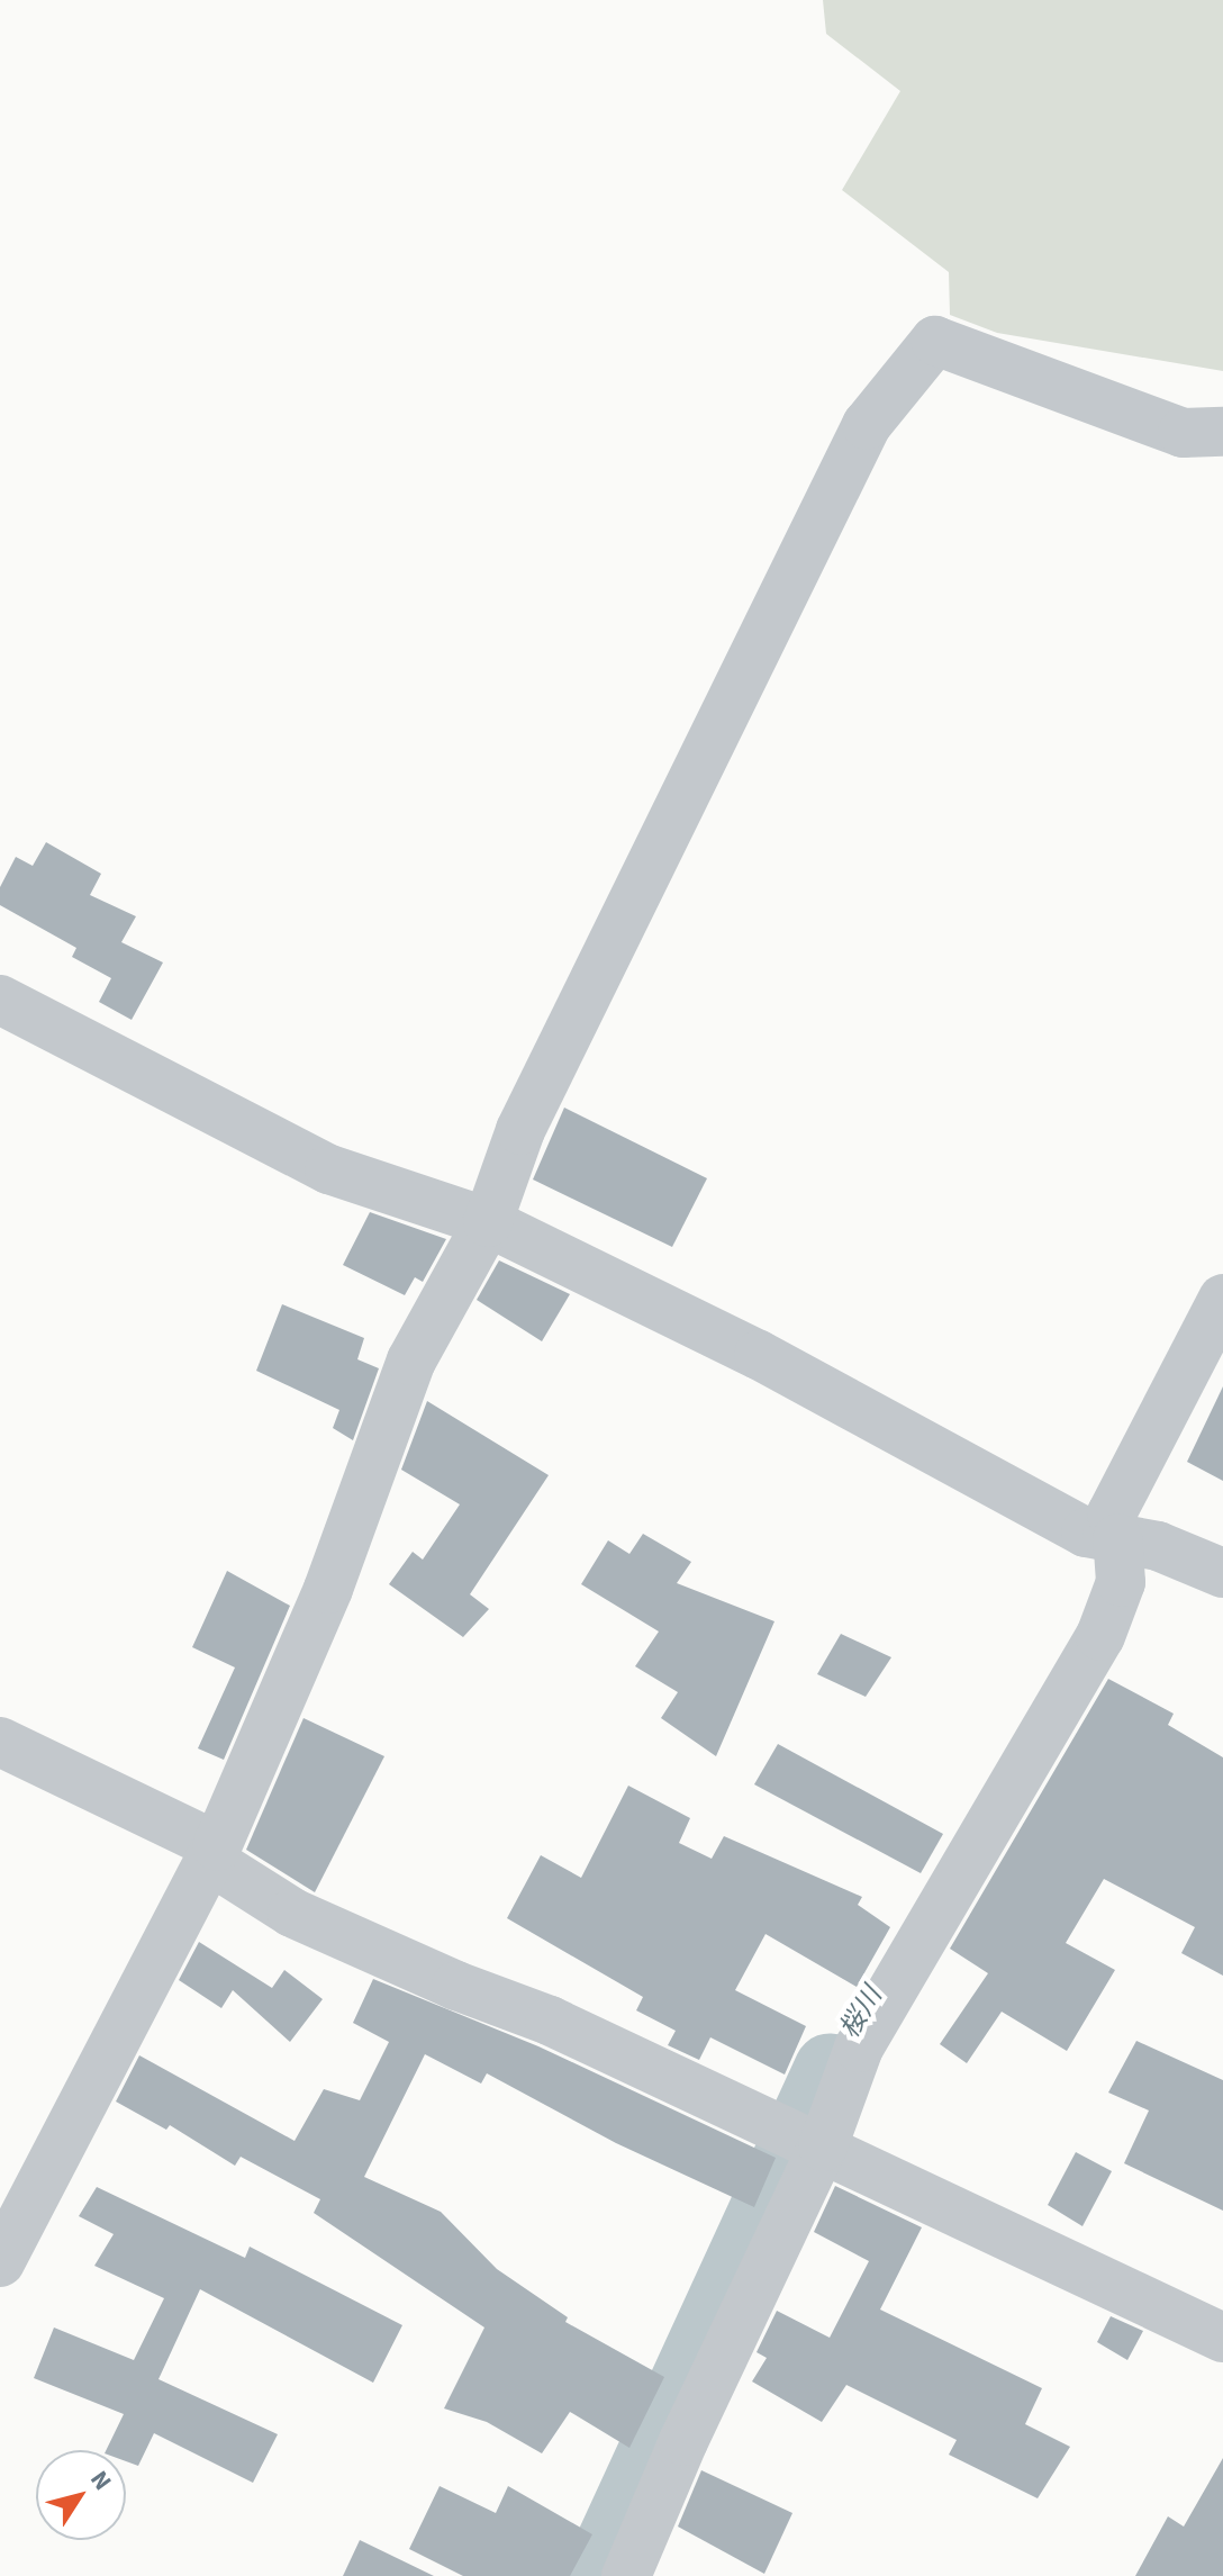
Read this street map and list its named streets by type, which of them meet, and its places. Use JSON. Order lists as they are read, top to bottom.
{
  "water": ["桜川"],
  "north": "top right"
}
